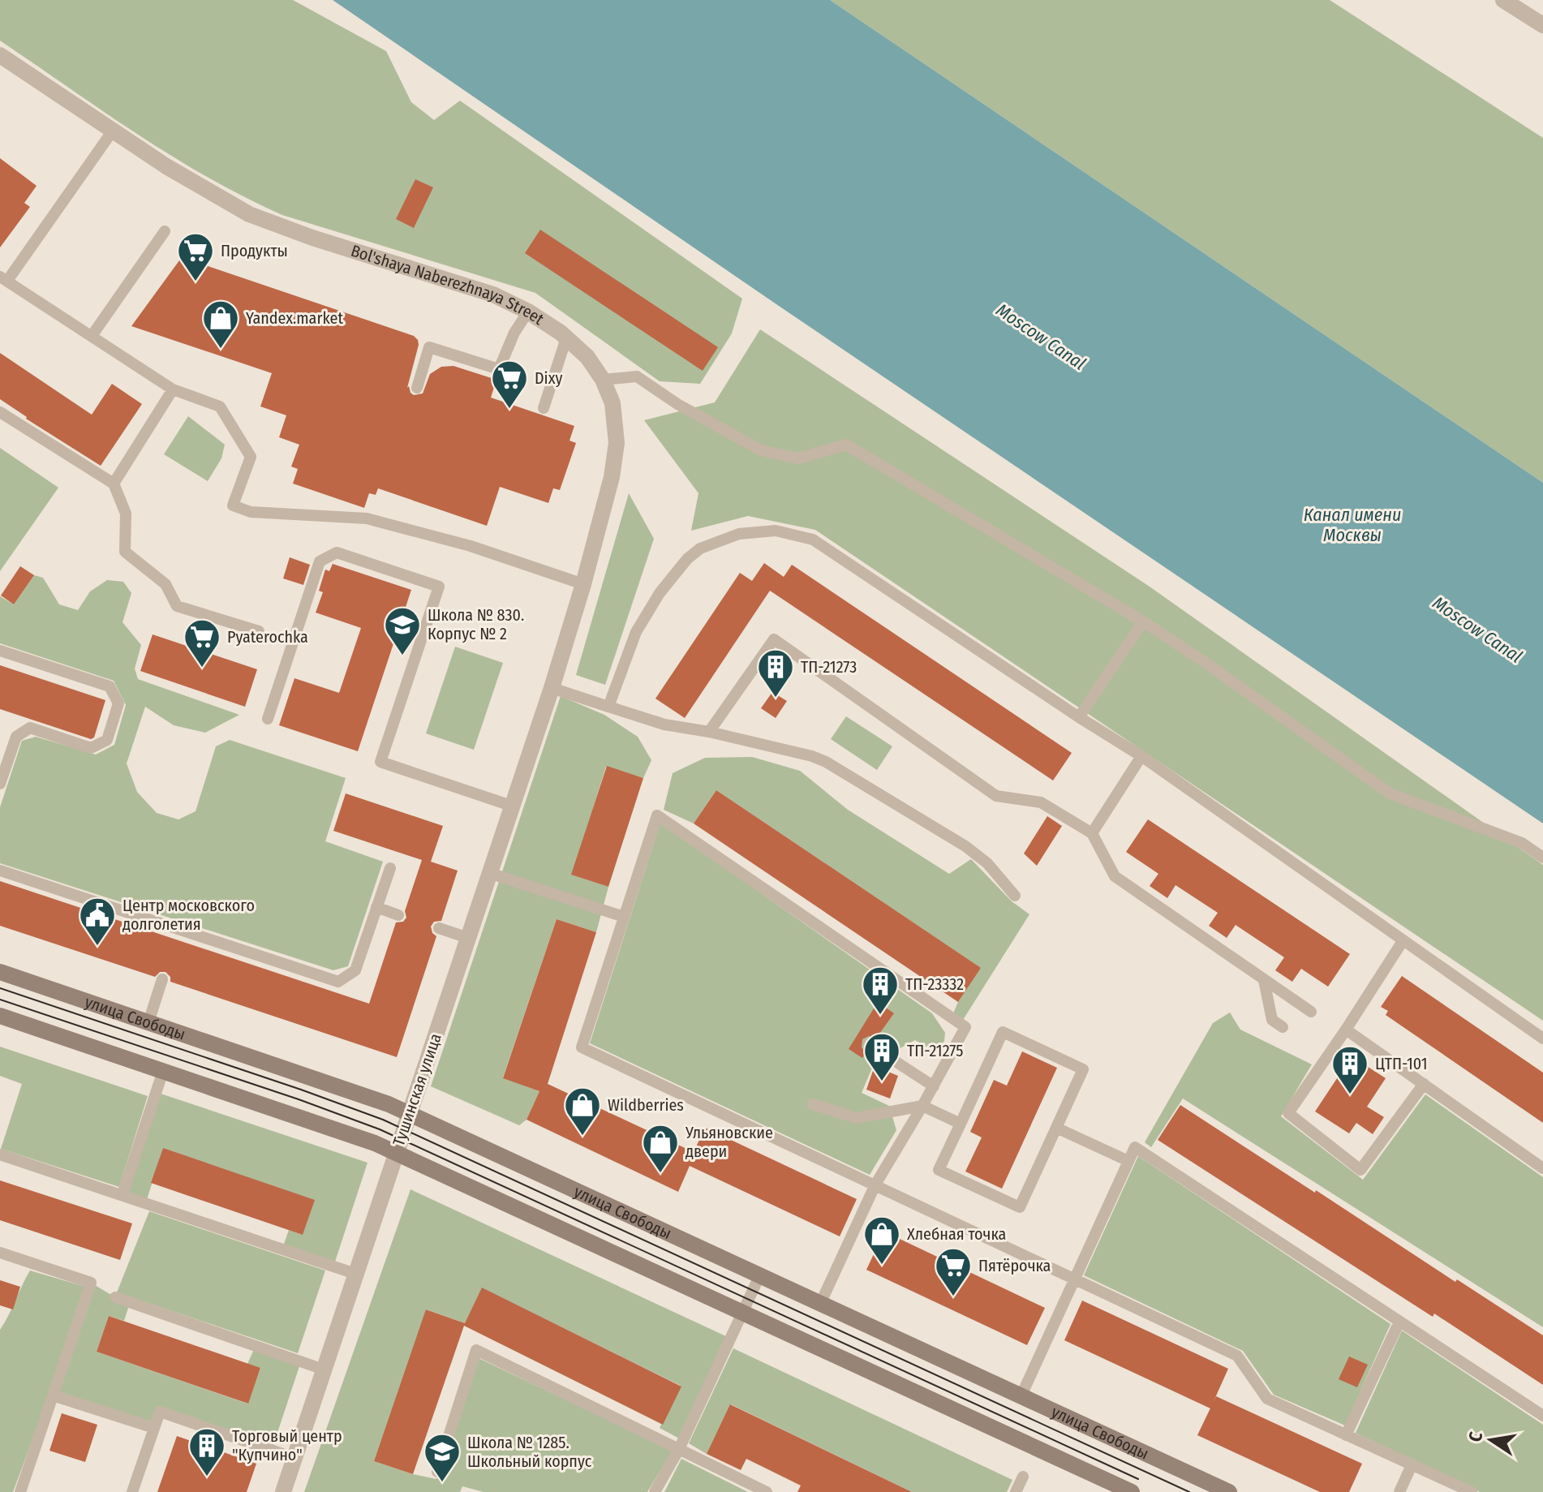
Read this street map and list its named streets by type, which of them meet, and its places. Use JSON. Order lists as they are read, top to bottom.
{
  "streets": {
    "main road": ["улица Свободы"],
    "street": ["Bol'shaya Naberezhnaya Street", "Тушинская улица"]
  },
  "crossings": [
    ["Bol'shaya Naberezhnaya Street", "Тушинская улица"],
    ["улица Свободы", "Тушинская улица"]
  ],
  "water": ["Moscow Canal", "Канал имени Москвы"],
  "places": {
    "supermarket": [
      "Продукты",
      "Dixy",
      "Pyaterochka",
      "Пятёрочка"
    ],
    "shop": [
      "Yandex.market",
      "Wildberries",
      "Ульяновские двери",
      "Хлебная точка"
    ],
    "school or university": ["Школа № 830. Корпус № 2", "Школа № 1285. Школьный корпус"],
    "building": [
      "ТП-21273",
      "ТП-23332",
      "ТП-21275",
      "ЦТП-101",
      "Торговый центр \"Купчино\""
    ],
    "public building": ["Центр московского долголетия"]
  },
  "north": "left"
}
